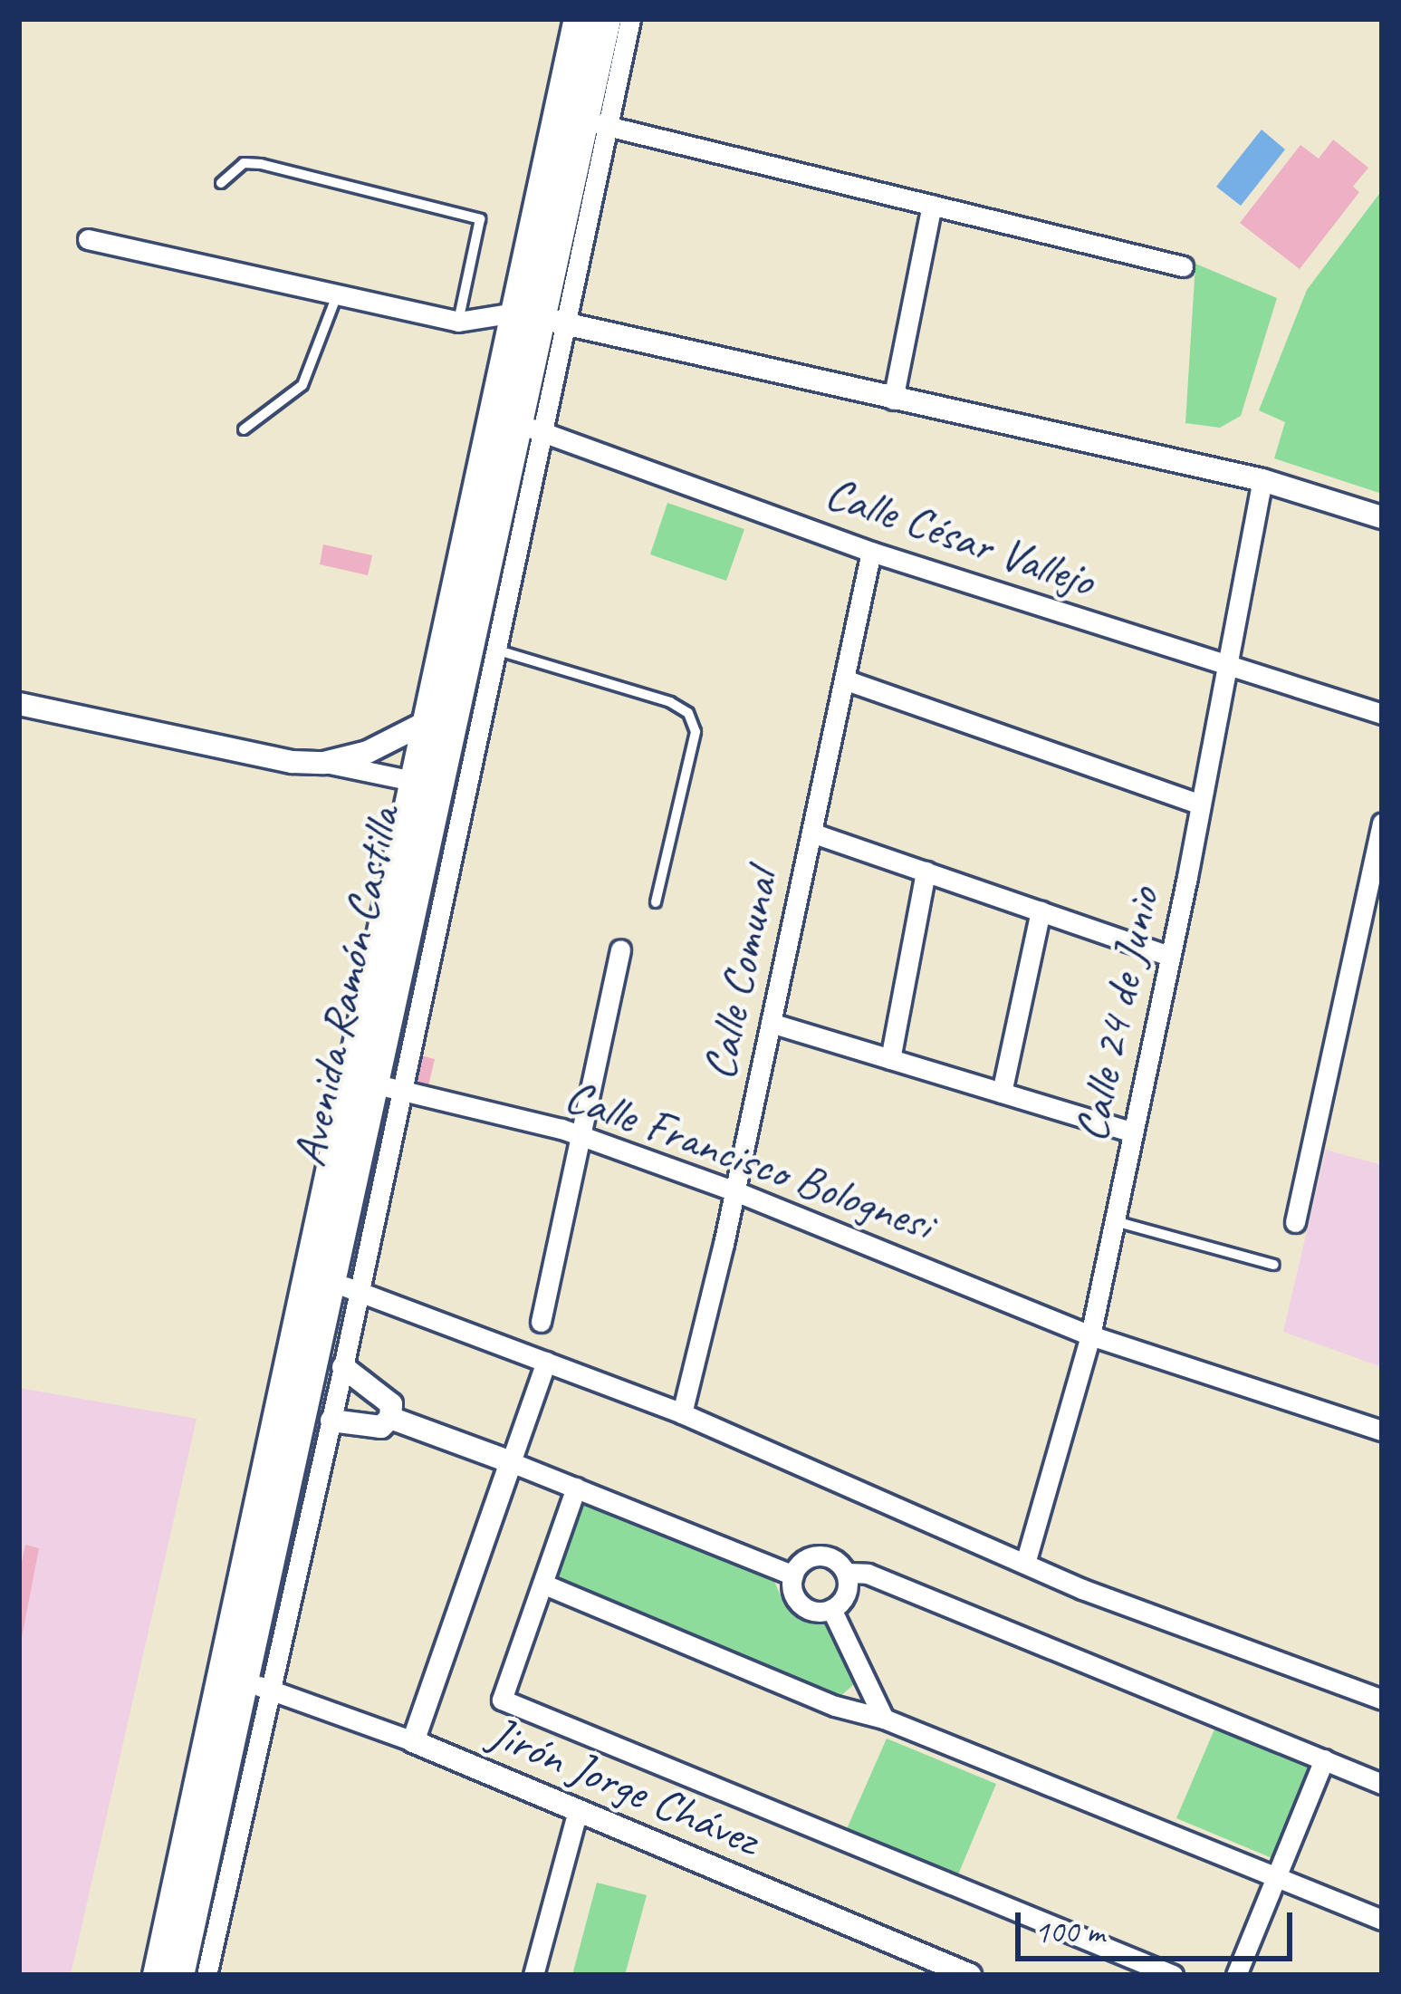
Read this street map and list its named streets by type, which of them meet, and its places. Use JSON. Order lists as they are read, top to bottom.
{
  "streets": {
    "highway": ["Avenida Ramón Castilla"],
    "street": [
      "Calle César Vallejo",
      "Calle Comunal",
      "Calle 24 de Junio",
      "Calle Francisco Bolognesi",
      "Jirón Jorge Chávez"
    ]
  },
  "crossings": [
    ["Calle César Vallejo", "Calle Comunal"],
    ["Calle César Vallejo", "Avenida Ramón Castilla"],
    ["Calle César Vallejo", "Calle 24 de Junio"],
    ["Calle Comunal", "Calle Francisco Bolognesi"],
    ["Avenida Ramón Castilla", "Calle Francisco Bolognesi"],
    ["Avenida Ramón Castilla", "Jirón Jorge Chávez"],
    ["Calle 24 de Junio", "Calle Francisco Bolognesi"]
  ],
  "scale_bar": "100 m"
}
